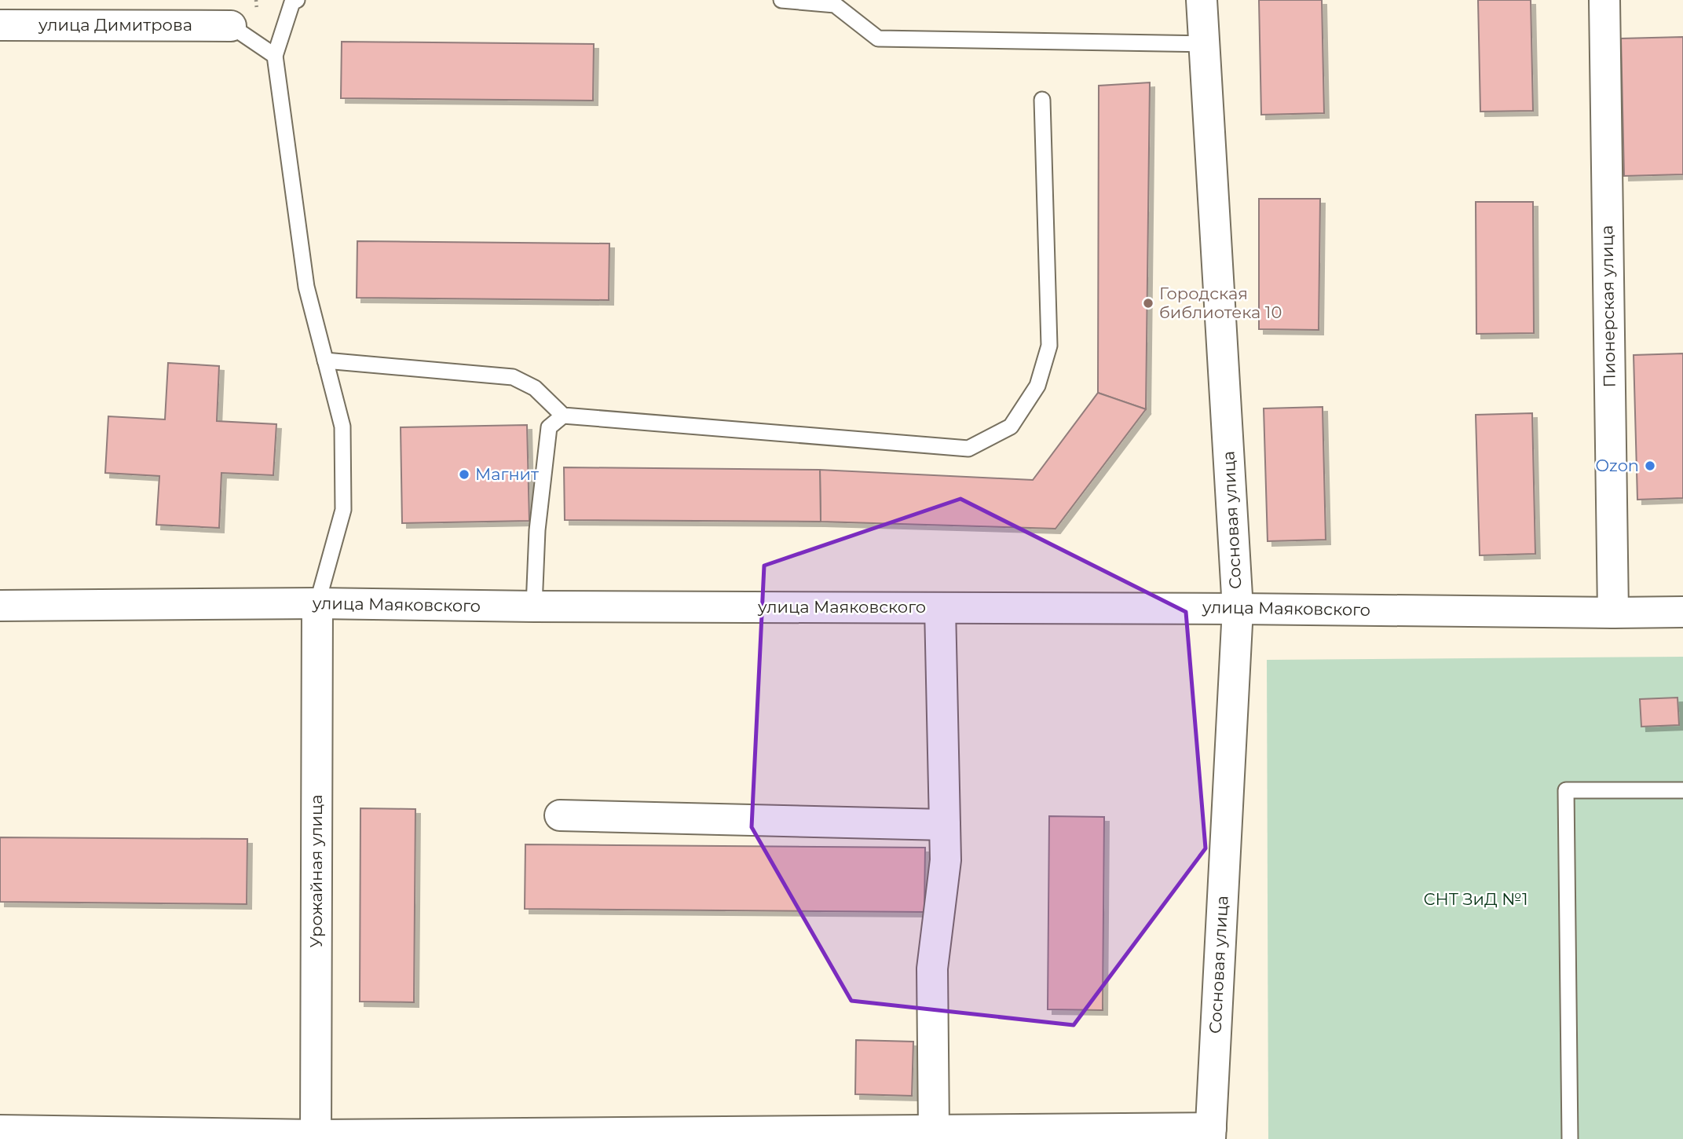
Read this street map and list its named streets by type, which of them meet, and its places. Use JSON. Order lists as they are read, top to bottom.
{
  "streets": {
    "street": [
      "улица Димитрова",
      "Пионерская улица",
      "Сосновая улица",
      "улица Маяковского",
      "Урожайная улица"
    ]
  },
  "crossings": [
    ["Пионерская улица", "улица Маяковского"],
    ["Сосновая улица", "улица Маяковского"],
    ["улица Маяковского", "Урожайная улица"]
  ],
  "parks": ["СНТ ЗиД №1"],
  "places": ["Городская библиотека 10", "Ozon", "Магнит"]
}
